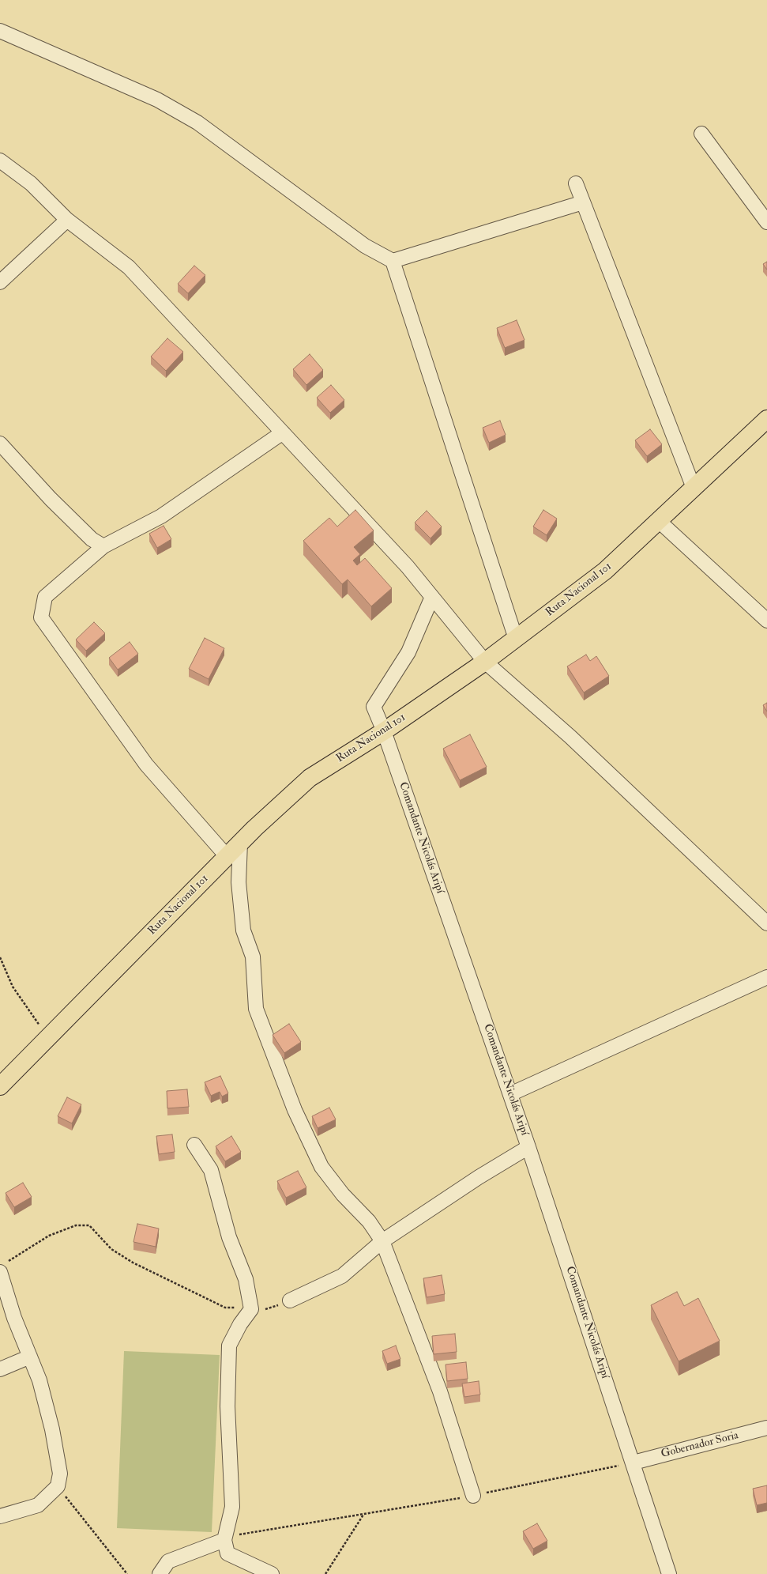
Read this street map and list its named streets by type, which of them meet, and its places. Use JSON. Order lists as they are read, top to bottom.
{
  "streets": {
    "main road": ["Ruta Nacional 101"],
    "street": ["Comandante Nicolás Aripí", "Gobernador Soria"]
  },
  "crossings": [
    ["Ruta Nacional 101", "Comandante Nicolás Aripí"],
    ["Comandante Nicolás Aripí", "Gobernador Soria"]
  ]
}
